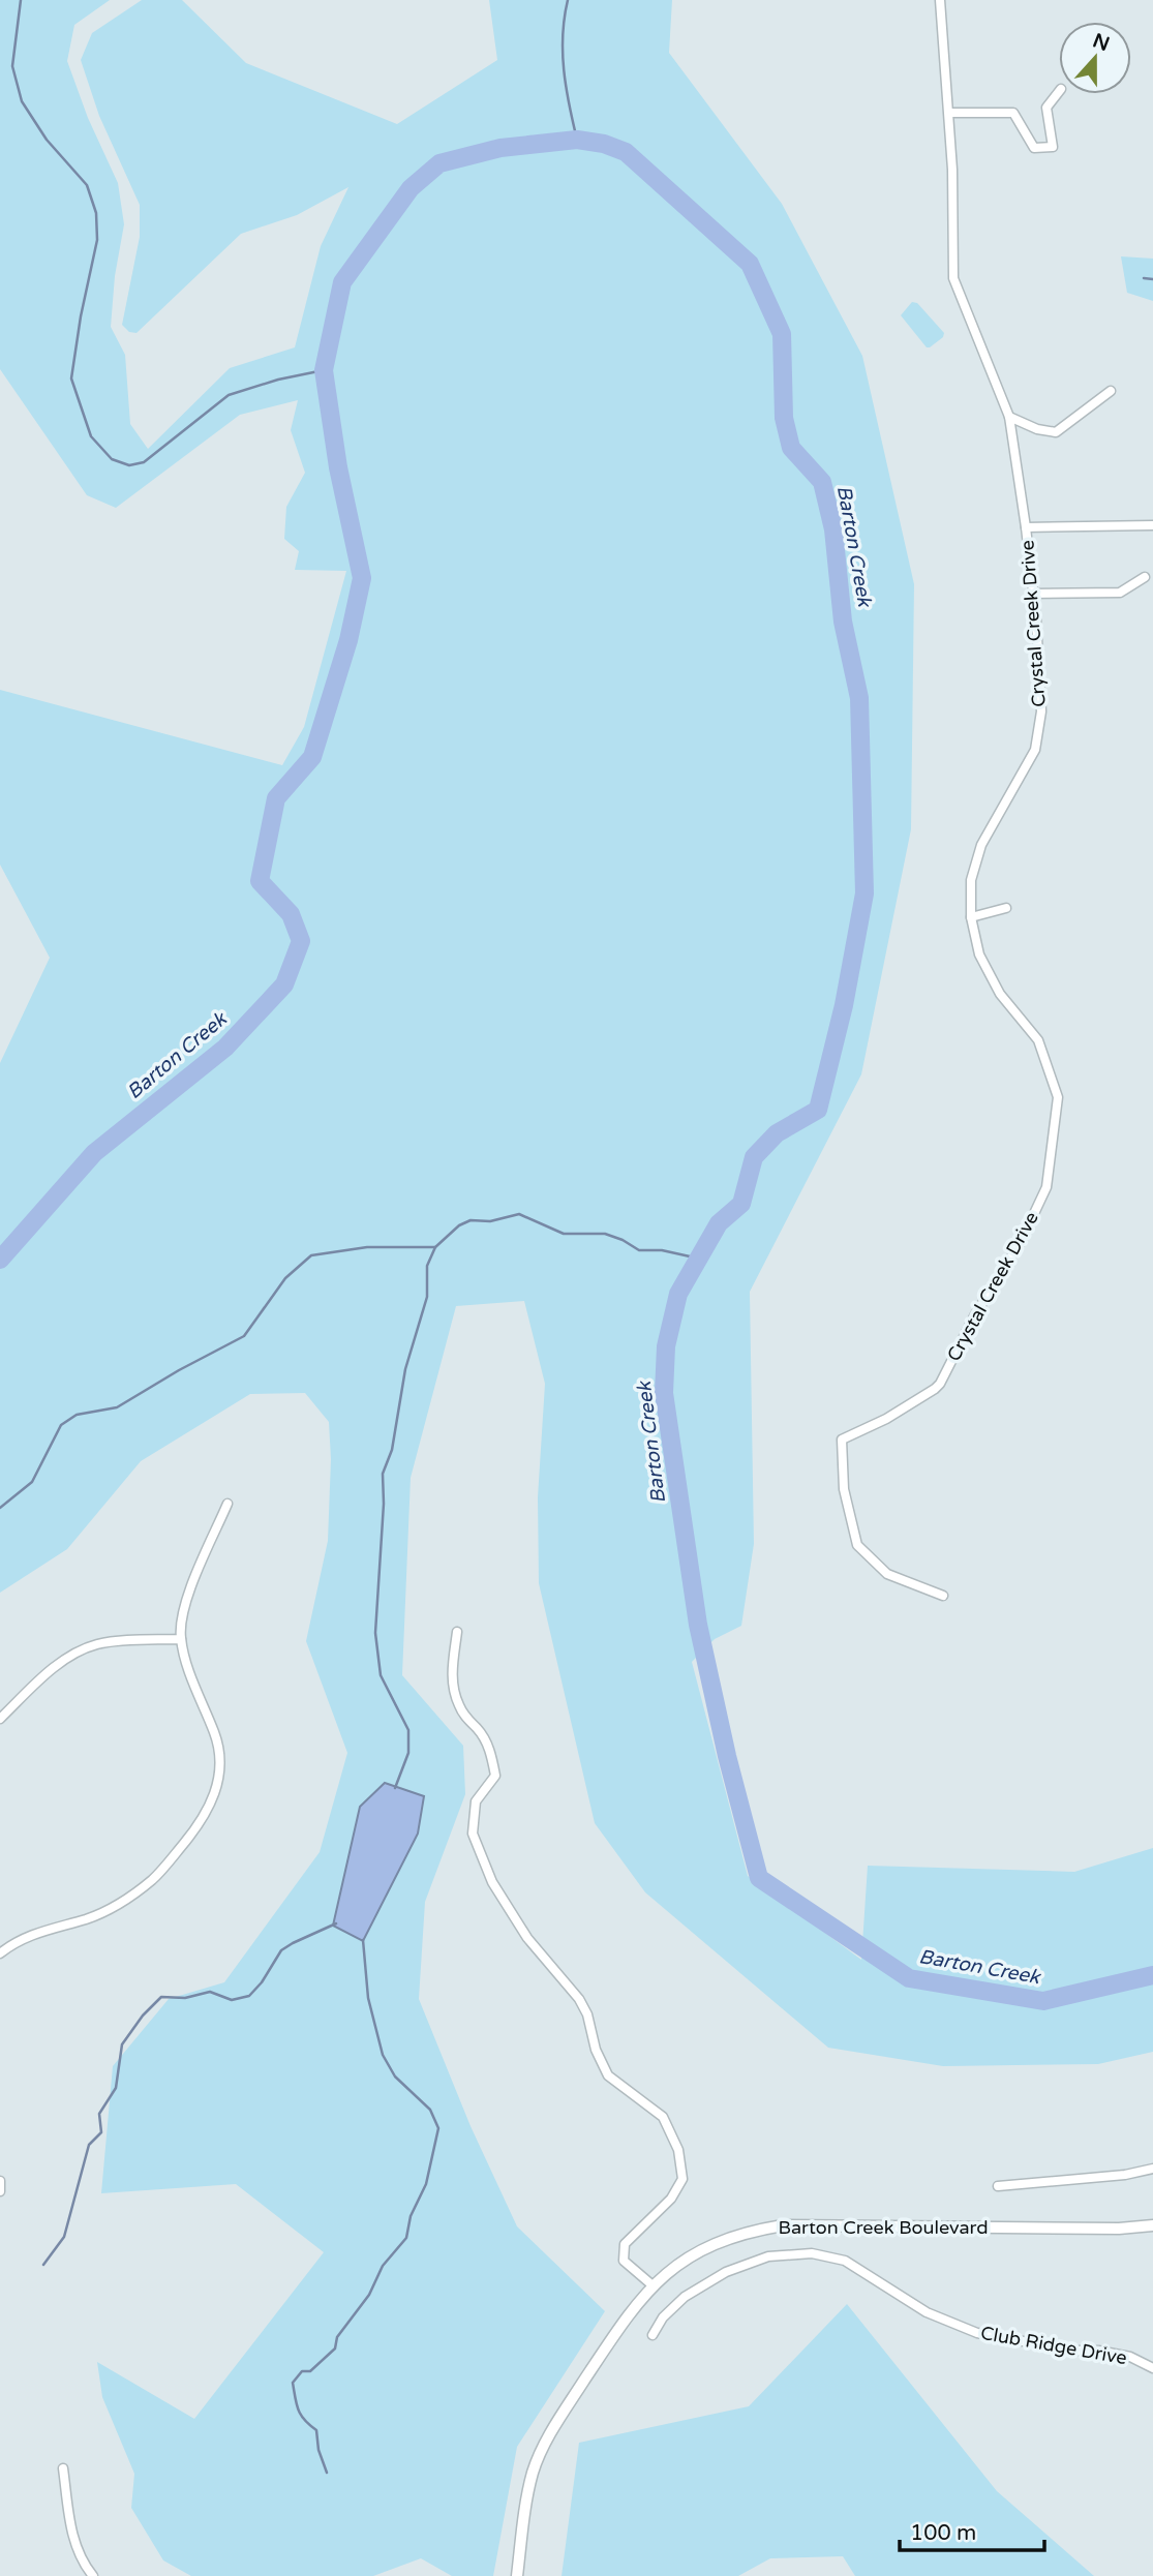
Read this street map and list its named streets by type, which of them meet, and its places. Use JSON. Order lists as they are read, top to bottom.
{
  "streets": {
    "street": ["Crystal Creek Drive", "Barton Creek Boulevard", "Club Ridge Drive"]
  },
  "water": ["Barton Creek"],
  "scale_bar": "100 m",
  "north": "top"
}
